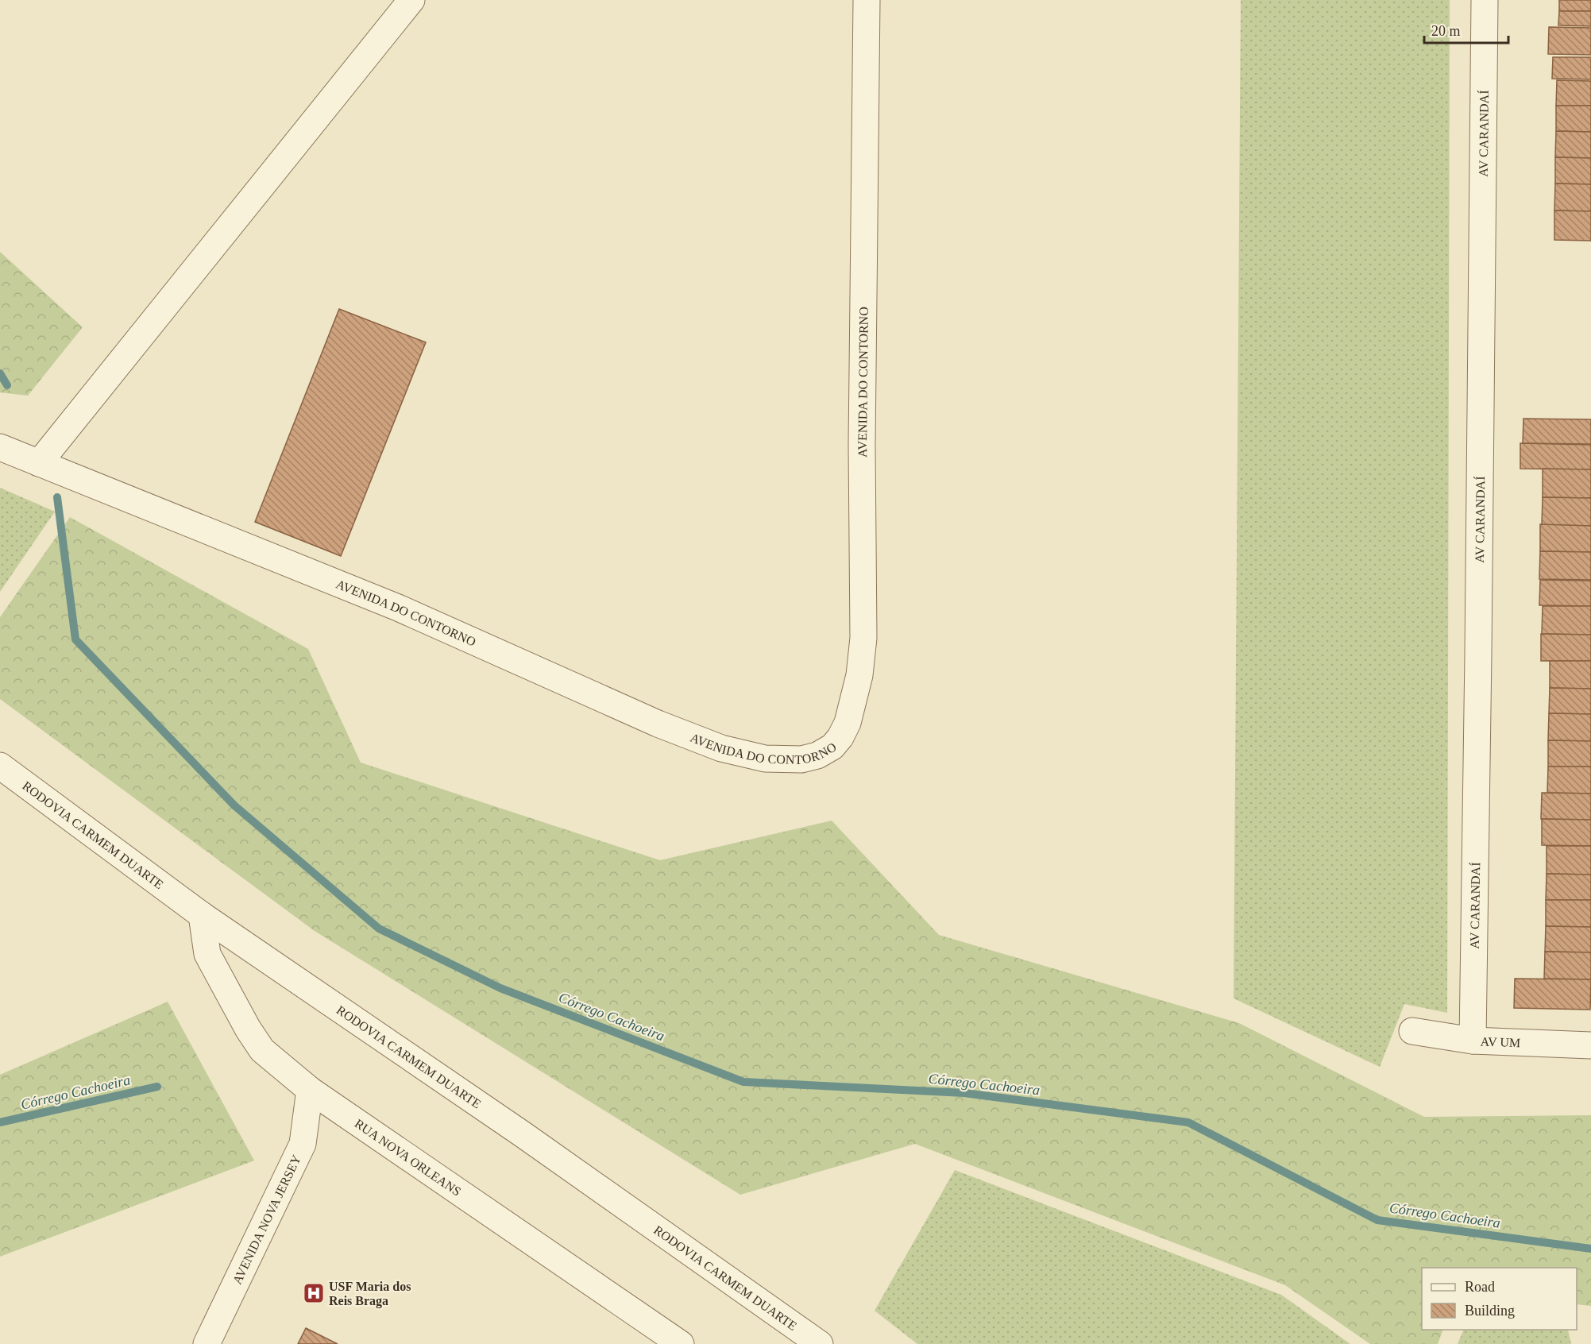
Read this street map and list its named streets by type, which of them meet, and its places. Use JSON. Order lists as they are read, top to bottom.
{
  "streets": {
    "street": [
      "AV CARANDAÍ",
      "AVENIDA DO CONTORNO",
      "RODOVIA CARMEM DUARTE",
      "AV UM",
      "RUA NOVA ORLEANS",
      "AVENIDA NOVA JERSEY"
    ]
  },
  "crossings": [
    ["AV CARANDAÍ", "AV UM"],
    ["RODOVIA CARMEM DUARTE", "RUA NOVA ORLEANS"],
    ["RUA NOVA ORLEANS", "AVENIDA NOVA JERSEY"]
  ],
  "water": ["Córrego Cachoeira"],
  "places": {
    "hospital": ["USF Maria dos Reis Braga"]
  },
  "legend": ["Road", "Building"],
  "scale_bar": "20 m"
}
